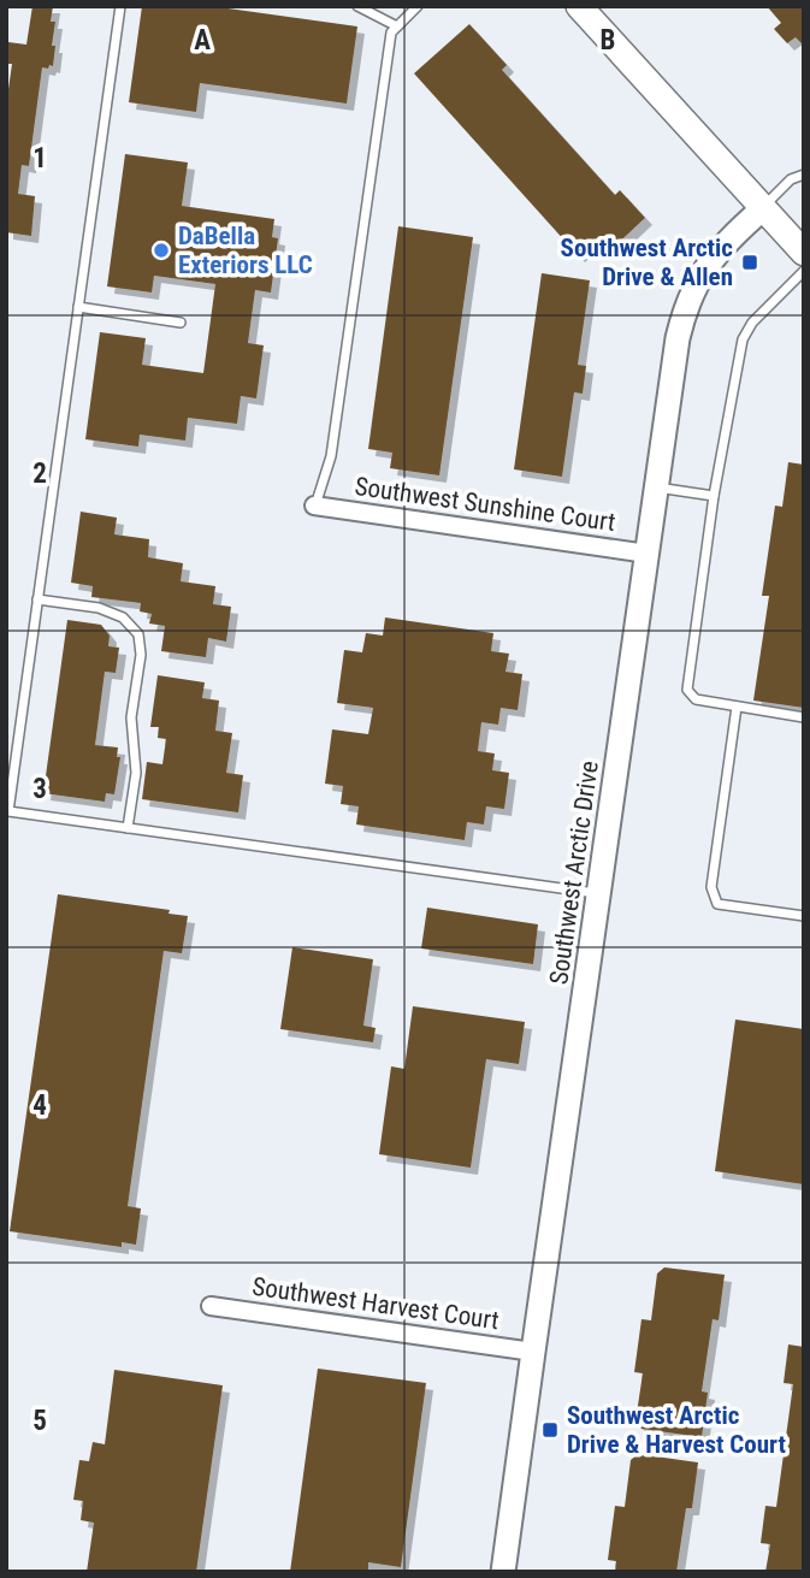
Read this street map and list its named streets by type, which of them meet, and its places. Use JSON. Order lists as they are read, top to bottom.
{
  "streets": {
    "street": ["Southwest Sunshine Court", "Southwest Arctic Drive", "Southwest Harvest Court"]
  },
  "crossings": [
    ["Southwest Sunshine Court", "Southwest Arctic Drive"],
    ["Southwest Arctic Drive", "Southwest Harvest Court"]
  ],
  "places": {
    "other": ["DaBella Exteriors LLC"],
    "transit": ["Southwest Arctic Drive & Allen", "Southwest Arctic Drive & Harvest Court"]
  },
  "grid": {
    "columns": ["A", "B"],
    "rows": [
      "1",
      "2",
      "3",
      "4",
      "5"
    ]
  }
}
